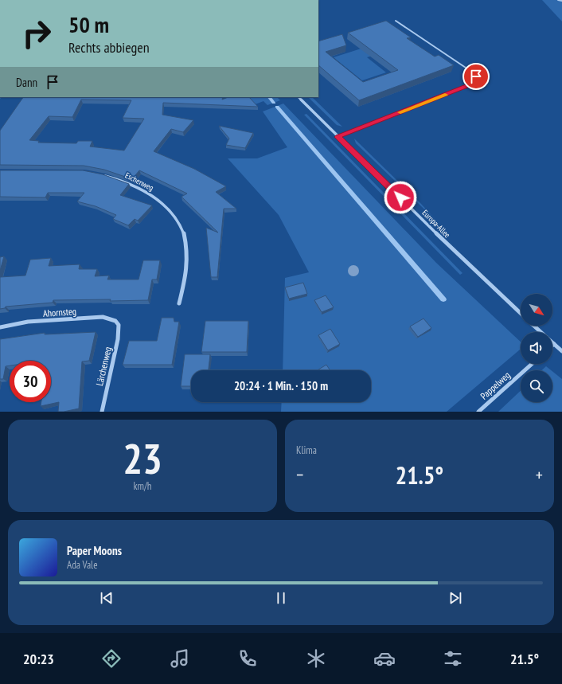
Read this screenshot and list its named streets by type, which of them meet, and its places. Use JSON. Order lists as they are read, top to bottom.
{
  "streets": {
    "street": [
      "Eschenweg",
      "Europa-Allee",
      "Ahornsteg",
      "Lärchenweg",
      "Pappelweg"
    ]
  },
  "crossings": [
    ["Ahornsteg", "Lärchenweg"]
  ],
  "north": "bottom right",
  "page": {
    "turn": ["50 m", "Rechts abbiegen"],
    "then": "Dann",
    "limit": "30",
    "trip": "20:24 · 1 Min. · 150 m",
    "tile": [
      ["23", "km/h"],
      "Klima"
    ],
    "heat": ["−", "21.5°", "+"],
    "song": ["Paper Moons", "Ada Vale"],
    "tabs": ["20:23", "21.5°"]
  }
}
